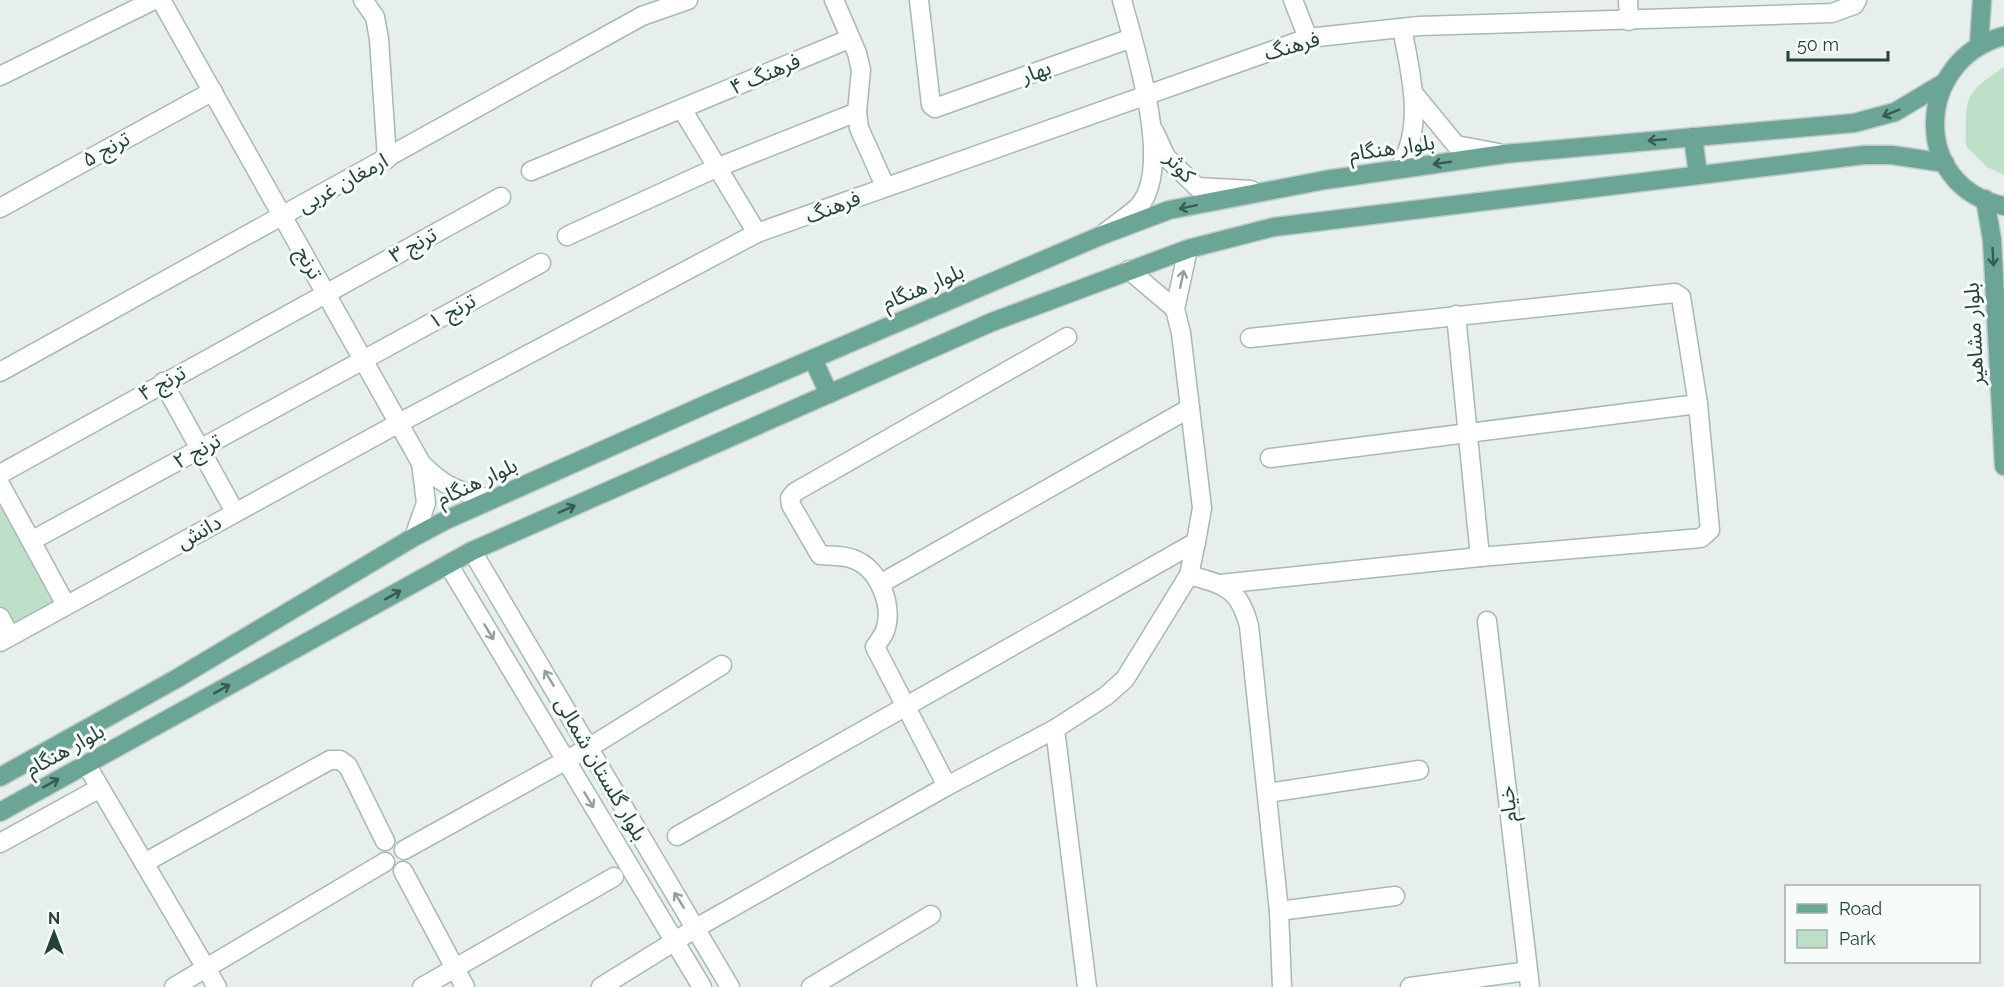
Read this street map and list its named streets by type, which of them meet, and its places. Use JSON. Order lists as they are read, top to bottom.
{
  "streets": {
    "main road": ["بلوار هنگام", "بلوار مشاهیر"],
    "street": [
      "فرهنگ",
      "بهار",
      "فرهنگ ۴",
      "ترنج ۵",
      "کوثر",
      "ارمغان غربی",
      "ترنج ۳",
      "ترنج",
      "ترنج ۱",
      "ترنج ۴",
      "ترنج ۲",
      "دانش",
      "بلوار گلستان شمالی",
      "خیام"
    ]
  },
  "crossings": [
    ["فرهنگ", "کوثر"],
    ["فرهنگ", "ترنج"],
    ["فرهنگ", "دانش"],
    ["بهار", "کوثر"],
    ["بلوار هنگام", "کوثر"],
    ["بلوار هنگام", "بلوار گلستان شمالی"],
    ["ترنج ۵", "ترنج"],
    ["ارمغان غربی", "ترنج"],
    ["ترنج ۳", "ترنج"],
    ["ترنج ۳", "ترنج ۴"],
    ["ترنج", "ترنج ۱"],
    ["ترنج", "ترنج ۴"],
    ["ترنج", "ترنج ۲"],
    ["ترنج", "دانش"],
    ["ترنج ۱", "ترنج ۲"]
  ],
  "one_way": ["بلوار مشاهیر"],
  "legend": ["Road", "Park"],
  "scale_bar": "50 m",
  "north": "top"
}
